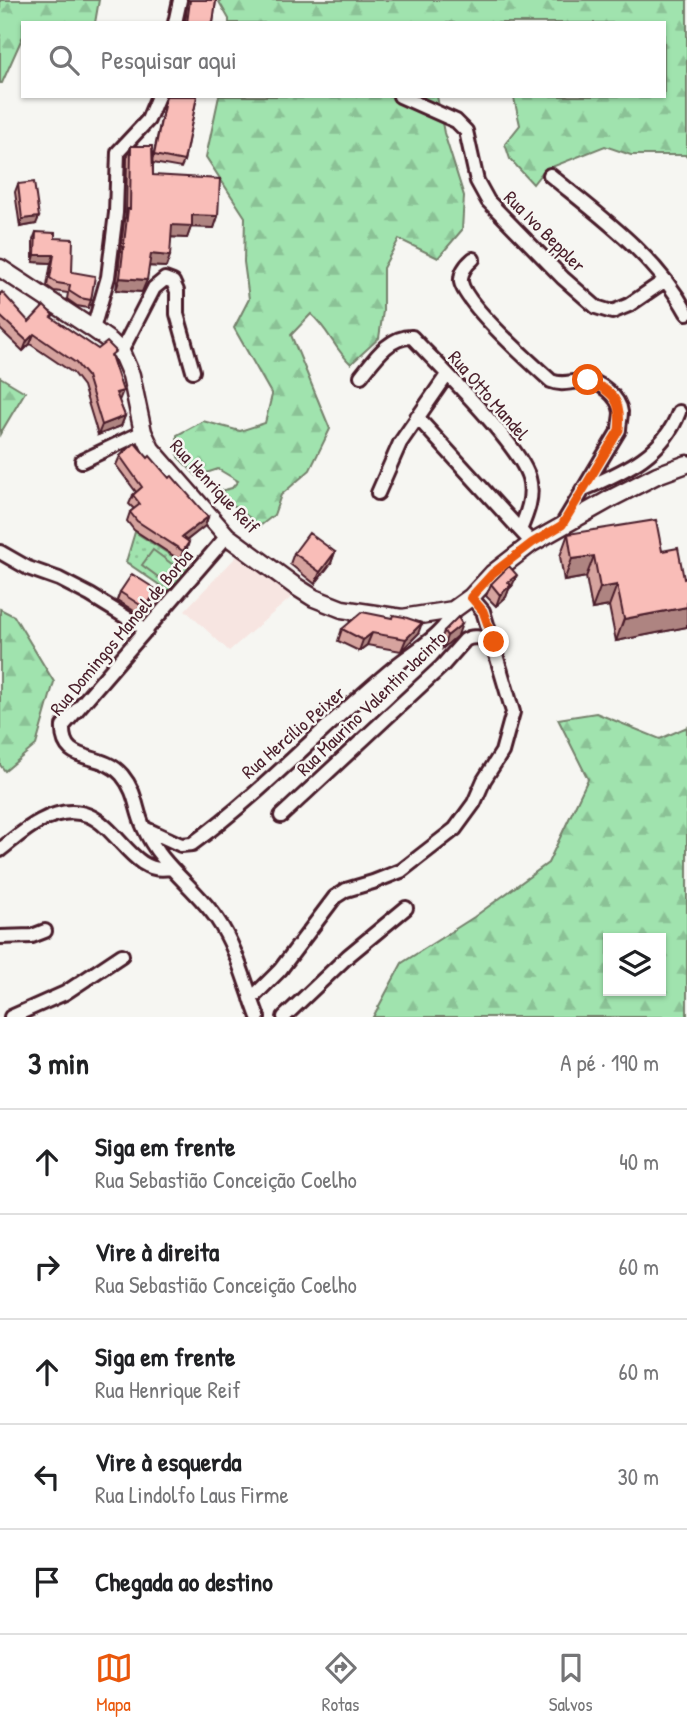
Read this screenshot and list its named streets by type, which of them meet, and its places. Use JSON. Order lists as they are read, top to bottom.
{
  "streets": {
    "street": [
      "Rua Ivo Beppler",
      "Rua Otto Mandel",
      "Rua Henrique Reif",
      "Rua Domingos Manoel de Borba",
      "Rua Maurino Valentin Jacinto",
      "Rua Hercílio Peixer"
    ]
  },
  "crossings": [
    ["Rua Henrique Reif", "Rua Domingos Manoel de Borba"],
    ["Rua Henrique Reif", "Rua Hercílio Peixer"],
    ["Rua Domingos Manoel de Borba", "Rua Hercílio Peixer"]
  ],
  "page": {
    "search": "Pesquisar aqui",
    "heading": ["3 min", "A pé · 190 m"],
    "list": [
      ["Siga em frente", "Rua Sebastião Conceição Coelho", "40 m"],
      ["Vire à direita", "Rua Sebastião Conceição Coelho", "60 m"],
      ["Siga em frente", "Rua Henrique Reif", "60 m"],
      ["Vire à esquerda", "Rua Lindolfo Laus Firme", "30 m"],
      "Chegada ao destino"
    ],
    "nav": ["Mapa", "Rotas", "Salvos"]
  }
}
